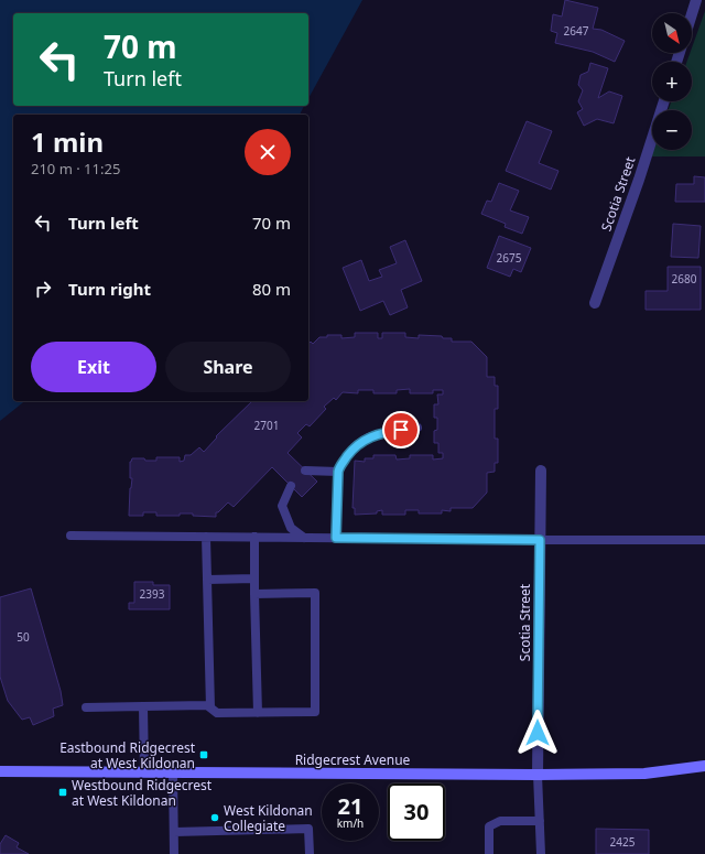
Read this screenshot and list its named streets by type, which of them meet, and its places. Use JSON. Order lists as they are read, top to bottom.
{
  "streets": {
    "street": ["Scotia Street", "Ridgecrest Avenue"]
  },
  "crossings": [
    ["Scotia Street", "Ridgecrest Avenue"]
  ],
  "places": {
    "transit": ["Eastbound Ridgecrest at West Kildonan", "Westbound Ridgecrest at West Kildonan"],
    "other": ["West Kildonan Collegiate"]
  },
  "house_numbers": [
    "2647",
    "2675",
    "2680",
    "2701",
    "2393",
    "50",
    "2425"
  ],
  "north": "bottom right",
  "page": {
    "map_buttons": ["+", "−"],
    "turn": ["70 m", "Turn left"],
    "heading": ["1 min", "210 m · 11:25"],
    "list": [
      {
        "name": "Turn left",
        "value": "70 m"
      },
      {
        "name": "Turn right",
        "value": "80 m"
      }
    ],
    "buttons": ["Exit", "Share"],
    "speed": "21 km/h",
    "limit": "30"
  }
}
